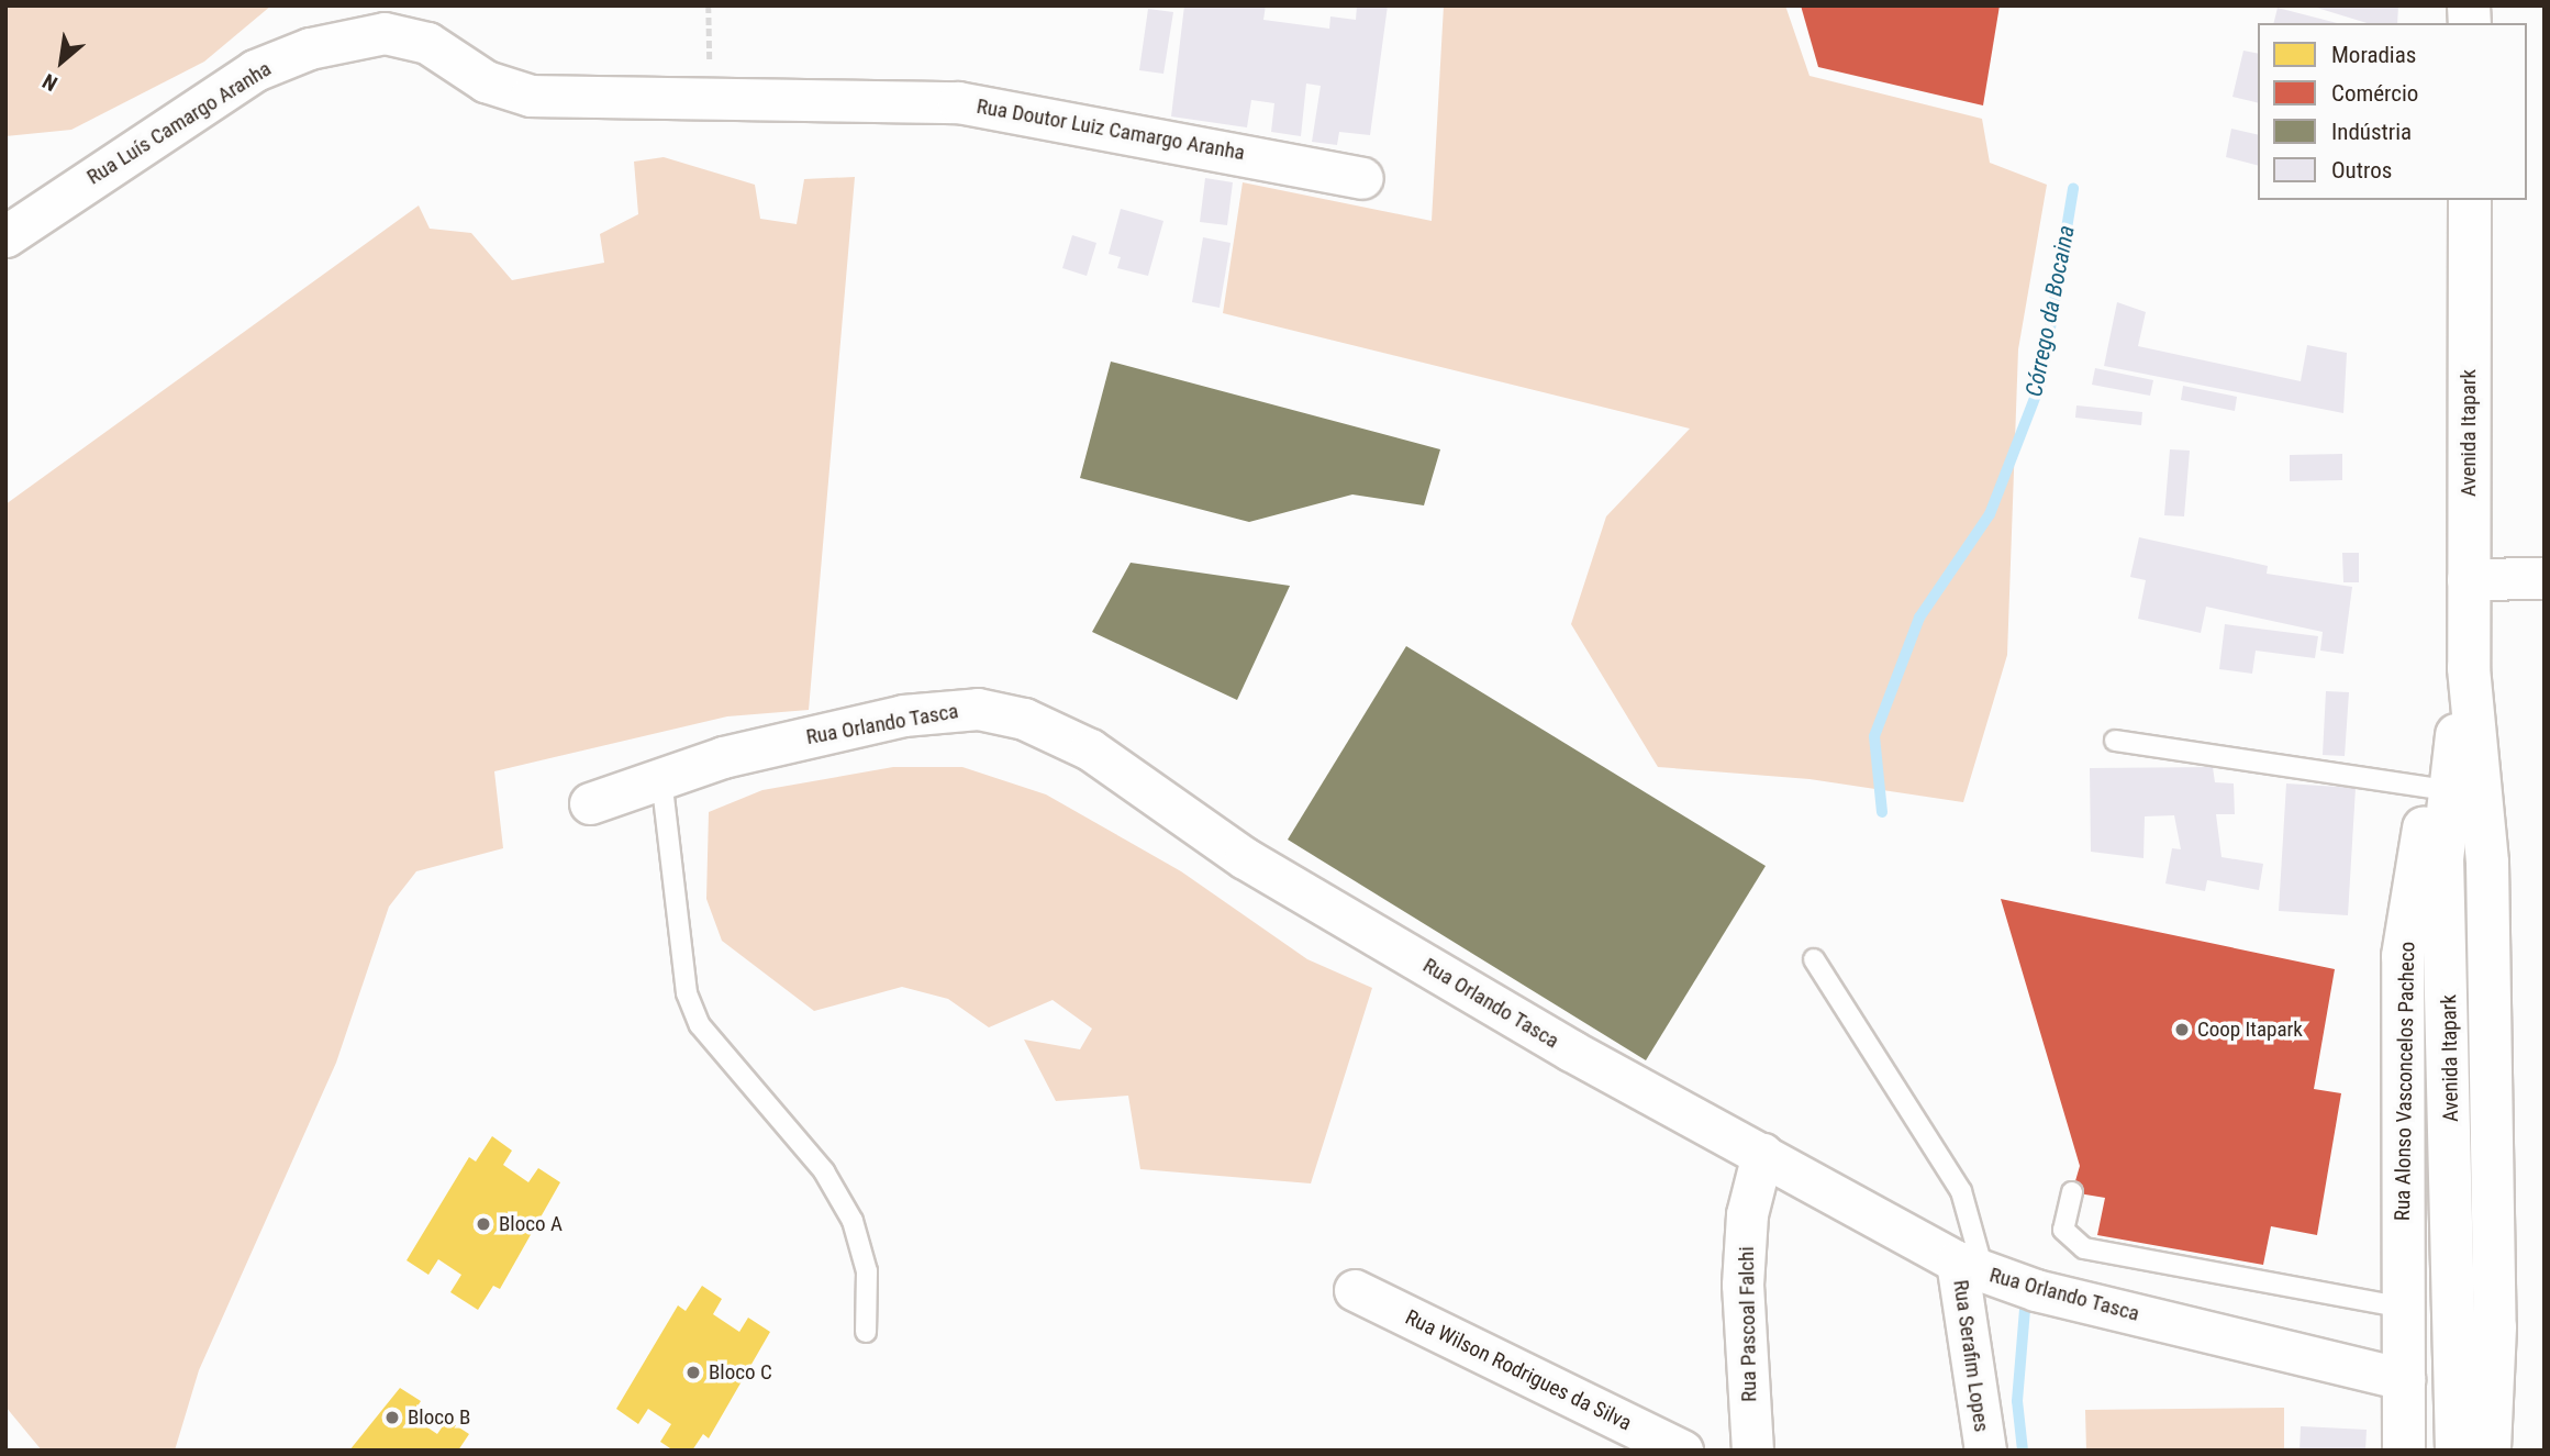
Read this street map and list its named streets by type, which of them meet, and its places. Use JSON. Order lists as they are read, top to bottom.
{
  "streets": {
    "main road": ["Avenida Itapark", "Rua Alonso Vasconcelos Pacheco"],
    "street": [
      "Rua Luís Camargo Aranha",
      "Rua Doutor Luiz Camargo Aranha",
      "Rua Orlando Tasca",
      "Rua Pascoal Falchi",
      "Rua Serafim Lopes",
      "Rua Wilson Rodrigues da Silva"
    ]
  },
  "crossings": [
    ["Rua Luís Camargo Aranha", "Rua Doutor Luiz Camargo Aranha"],
    ["Avenida Itapark", "Rua Alonso Vasconcelos Pacheco"],
    ["Rua Orlando Tasca", "Rua Alonso Vasconcelos Pacheco"],
    ["Rua Orlando Tasca", "Rua Pascoal Falchi"],
    ["Rua Orlando Tasca", "Rua Serafim Lopes"]
  ],
  "water": ["Córrego da Bocaina"],
  "places": [
    "Coop Itapark",
    "Bloco A",
    "Bloco C",
    "Bloco B"
  ],
  "legend": [
    "Moradias",
    "Comércio",
    "Indústria",
    "Outros"
  ],
  "north": "bottom left"
}
